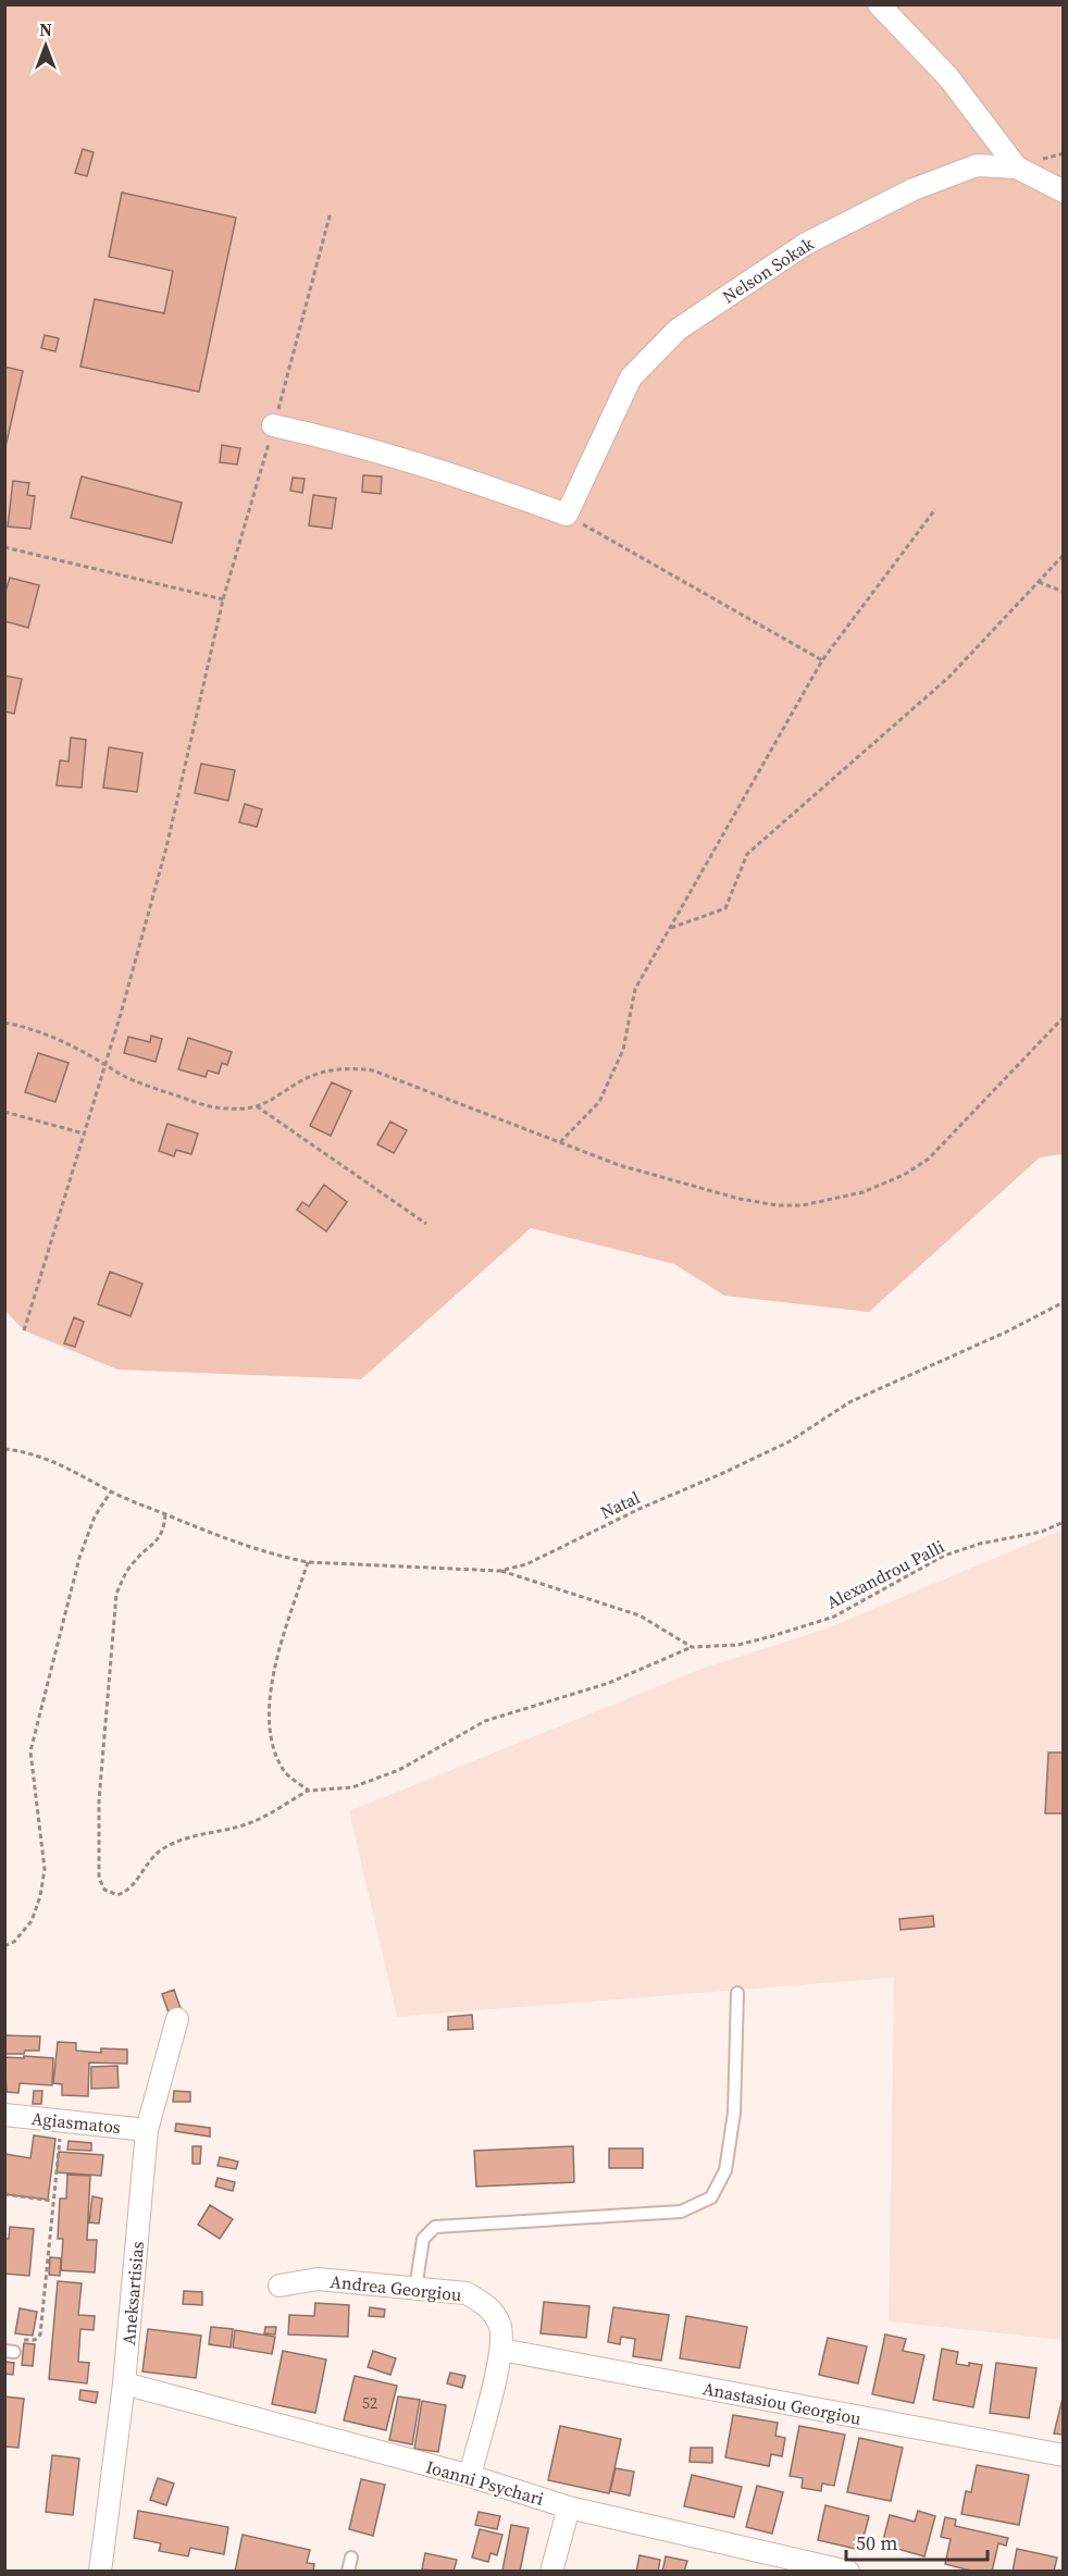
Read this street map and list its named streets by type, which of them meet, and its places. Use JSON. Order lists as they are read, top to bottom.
{
  "streets": {
    "street": [
      "Nelson Sokak",
      "Agiasmatos",
      "Andrea Georgiou",
      "Aneksartisias",
      "Anastasiou Georgiou",
      "Ioanni Psychari"
    ],
    "path": ["Natal", "Alexandrou Palli"]
  },
  "crossings": [
    ["Agiasmatos", "Aneksartisias"],
    ["Andrea Georgiou", "Anastasiou Georgiou"],
    ["Andrea Georgiou", "Ioanni Psychari"],
    ["Aneksartisias", "Ioanni Psychari"]
  ],
  "house_numbers": ["52"],
  "scale_bar": "50 m",
  "north": "top"
}
